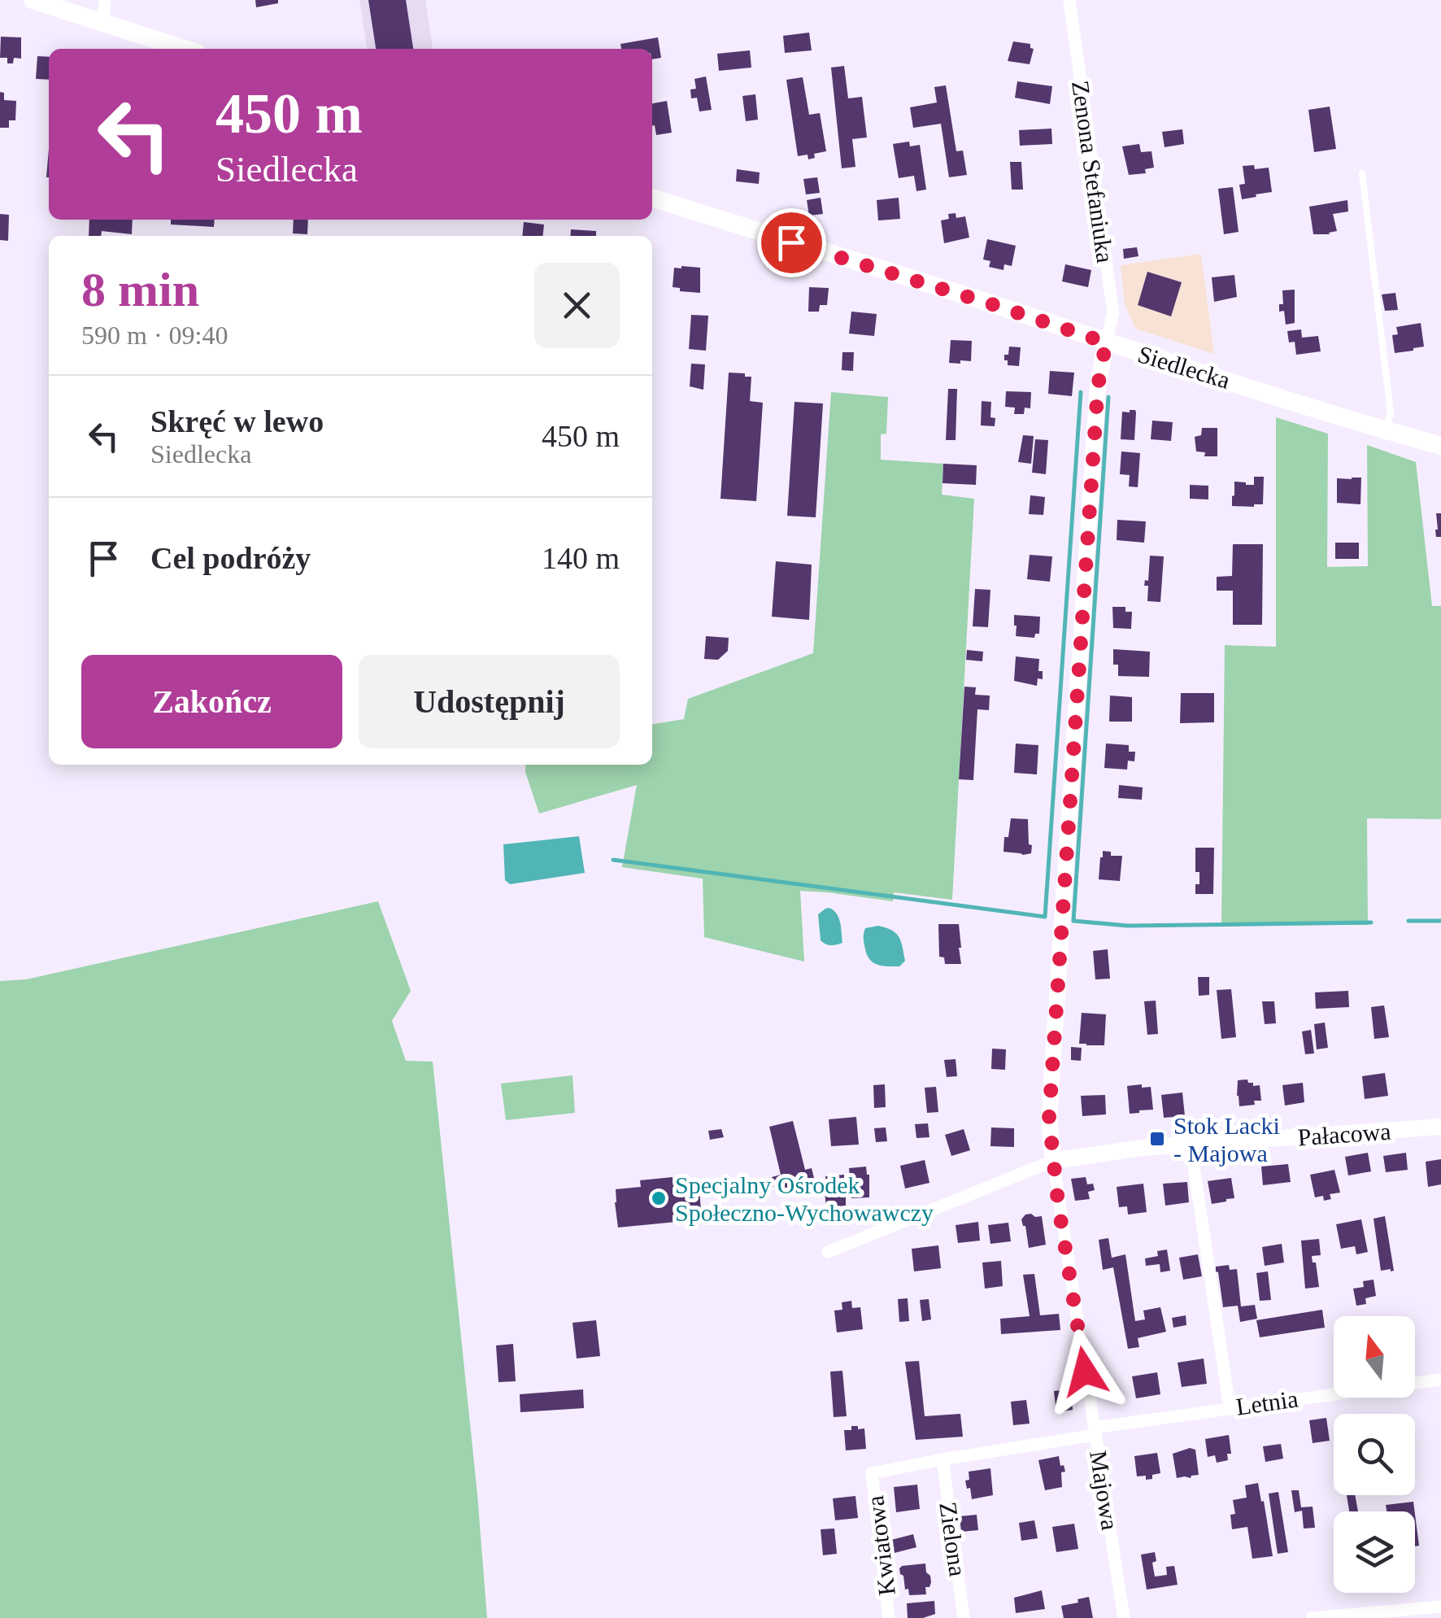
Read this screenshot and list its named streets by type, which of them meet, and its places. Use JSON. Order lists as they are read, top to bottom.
{
  "streets": {
    "main road": ["Siedlecka"],
    "street": [
      "Zenona Stefaniuka",
      "Pałacowa",
      "Letnia",
      "Majowa",
      "Zielona",
      "Kwiatowa"
    ]
  },
  "crossings": [
    ["Zenona Stefaniuka", "Siedlecka"],
    ["Zenona Stefaniuka", "Majowa"],
    ["Siedlecka", "Majowa"],
    ["Pałacowa", "Majowa"],
    ["Letnia", "Majowa"],
    ["Letnia", "Zielona"],
    ["Letnia", "Kwiatowa"]
  ],
  "places": {
    "transit": ["Stok Lacki - Majowa"],
    "other": ["Specjalny Ośrodek Społeczno-Wychowawczy"]
  },
  "north": "top",
  "page": {
    "turn": ["450 m", "Siedlecka"],
    "heading": ["8 min", "590 m · 09:40"],
    "list": [
      {
        "name": "Skręć w lewo",
        "note": "Siedlecka",
        "value": "450 m"
      },
      {
        "name": "Cel podróży",
        "value": "140 m"
      }
    ],
    "buttons": ["Zakończ", "Udostępnij"]
  }
}
